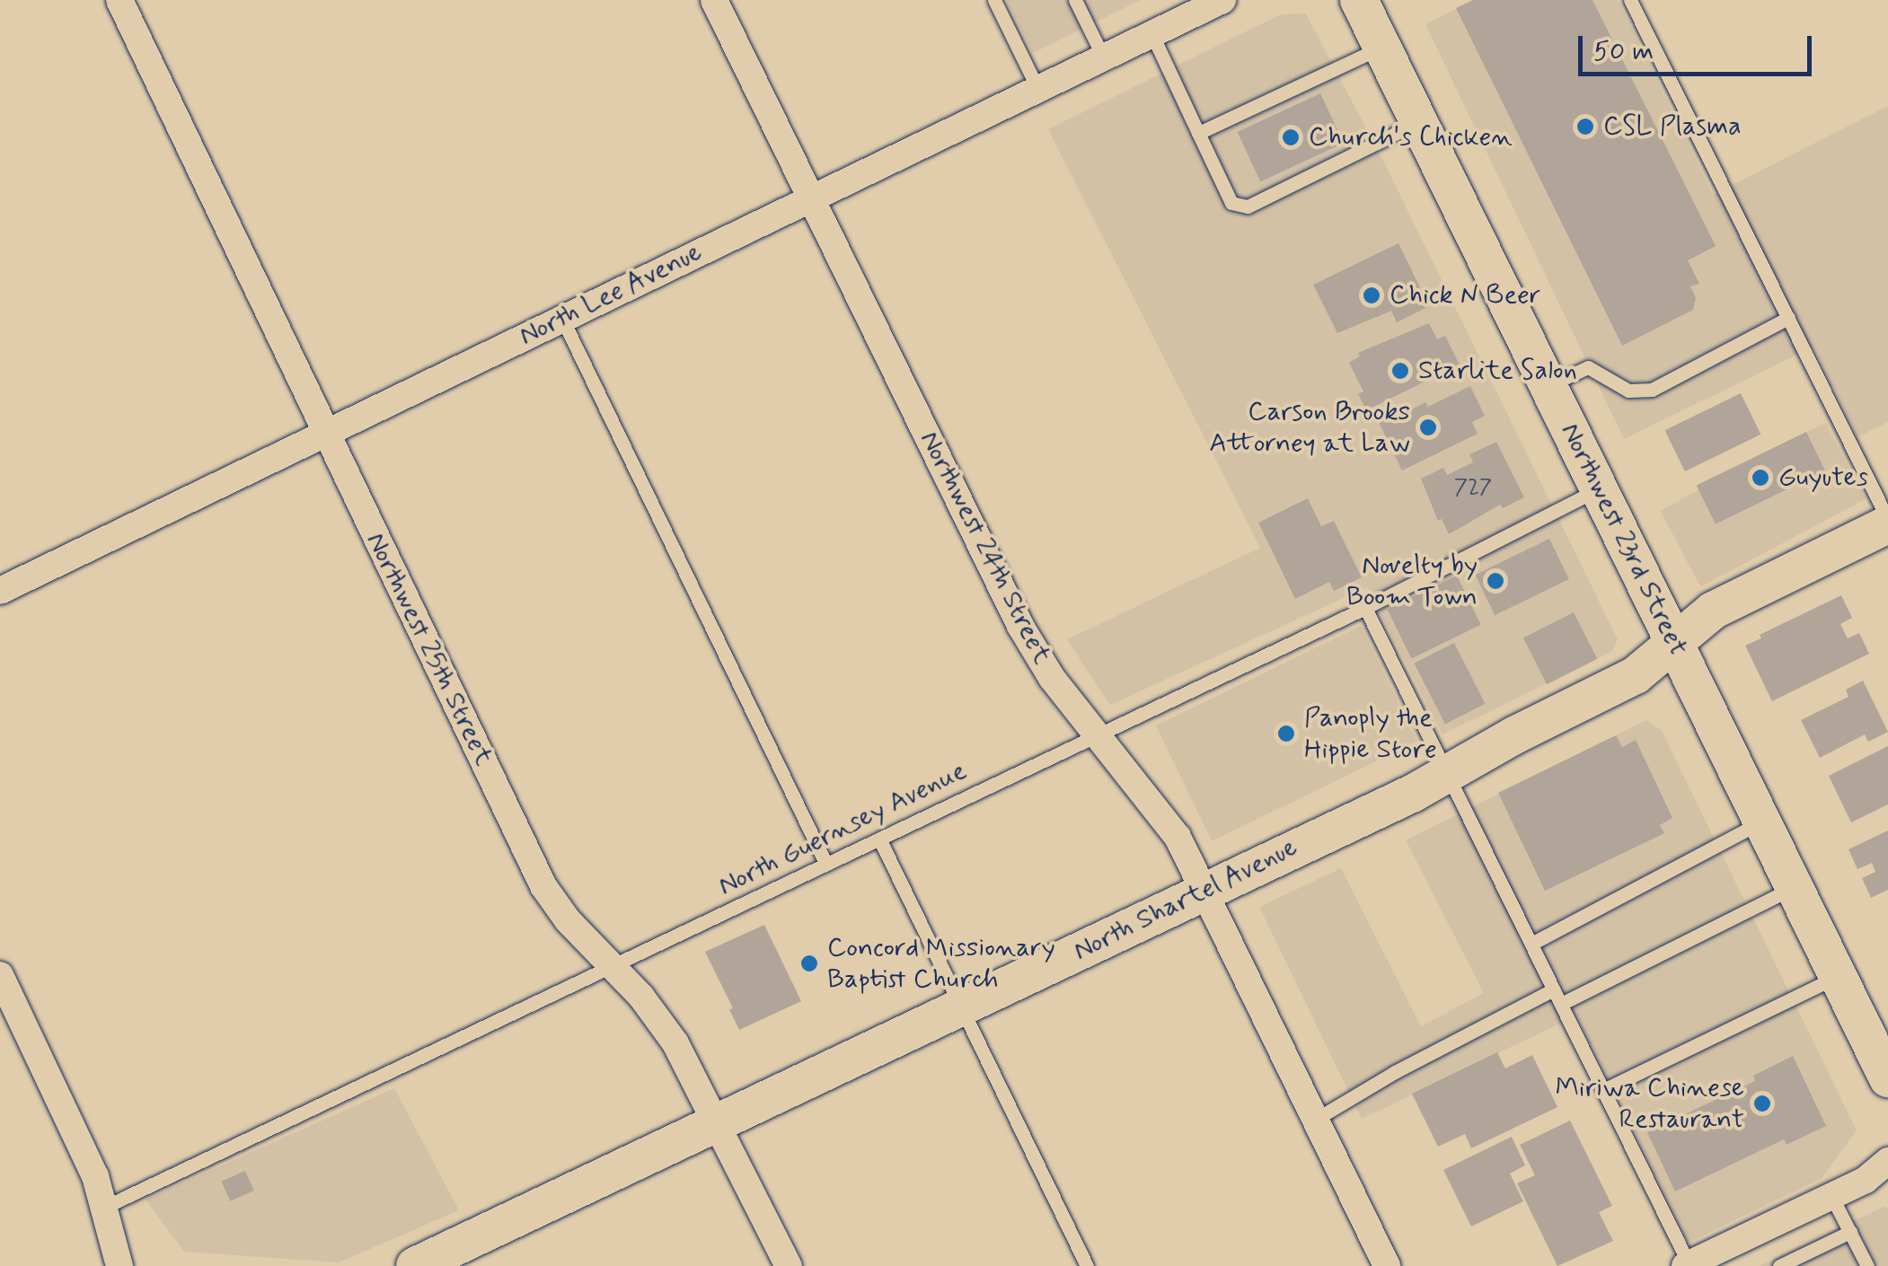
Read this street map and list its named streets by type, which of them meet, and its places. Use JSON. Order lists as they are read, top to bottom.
{
  "streets": {
    "street": [
      "North Lee Avenue",
      "Northwest 23rd Street",
      "Northwest 24th Street",
      "Northwest 25th Street",
      "North Shartel Avenue"
    ],
    "lane": ["North Guernsey Avenue"]
  },
  "crossings": [
    ["North Lee Avenue", "Northwest 24th Street"],
    ["North Lee Avenue", "Northwest 25th Street"],
    ["Northwest 23rd Street", "North Guernsey Avenue"],
    ["Northwest 23rd Street", "North Shartel Avenue"],
    ["Northwest 24th Street", "North Guernsey Avenue"],
    ["Northwest 24th Street", "North Shartel Avenue"],
    ["Northwest 25th Street", "North Guernsey Avenue"],
    ["Northwest 25th Street", "North Shartel Avenue"]
  ],
  "places": [
    "CSL Plasma",
    "Church's Chicken",
    "Chick N Beer",
    "Starlite Salon",
    "Carson Brooks Attorney at Law",
    "Guyutes",
    "Novelty by Boom Town",
    "Panoply the Hippie Store",
    "Concord Missionary Baptist Church",
    "Miriwa Chinese Restaurant"
  ],
  "house_numbers": ["727"],
  "scale_bar": "50 m"
}
